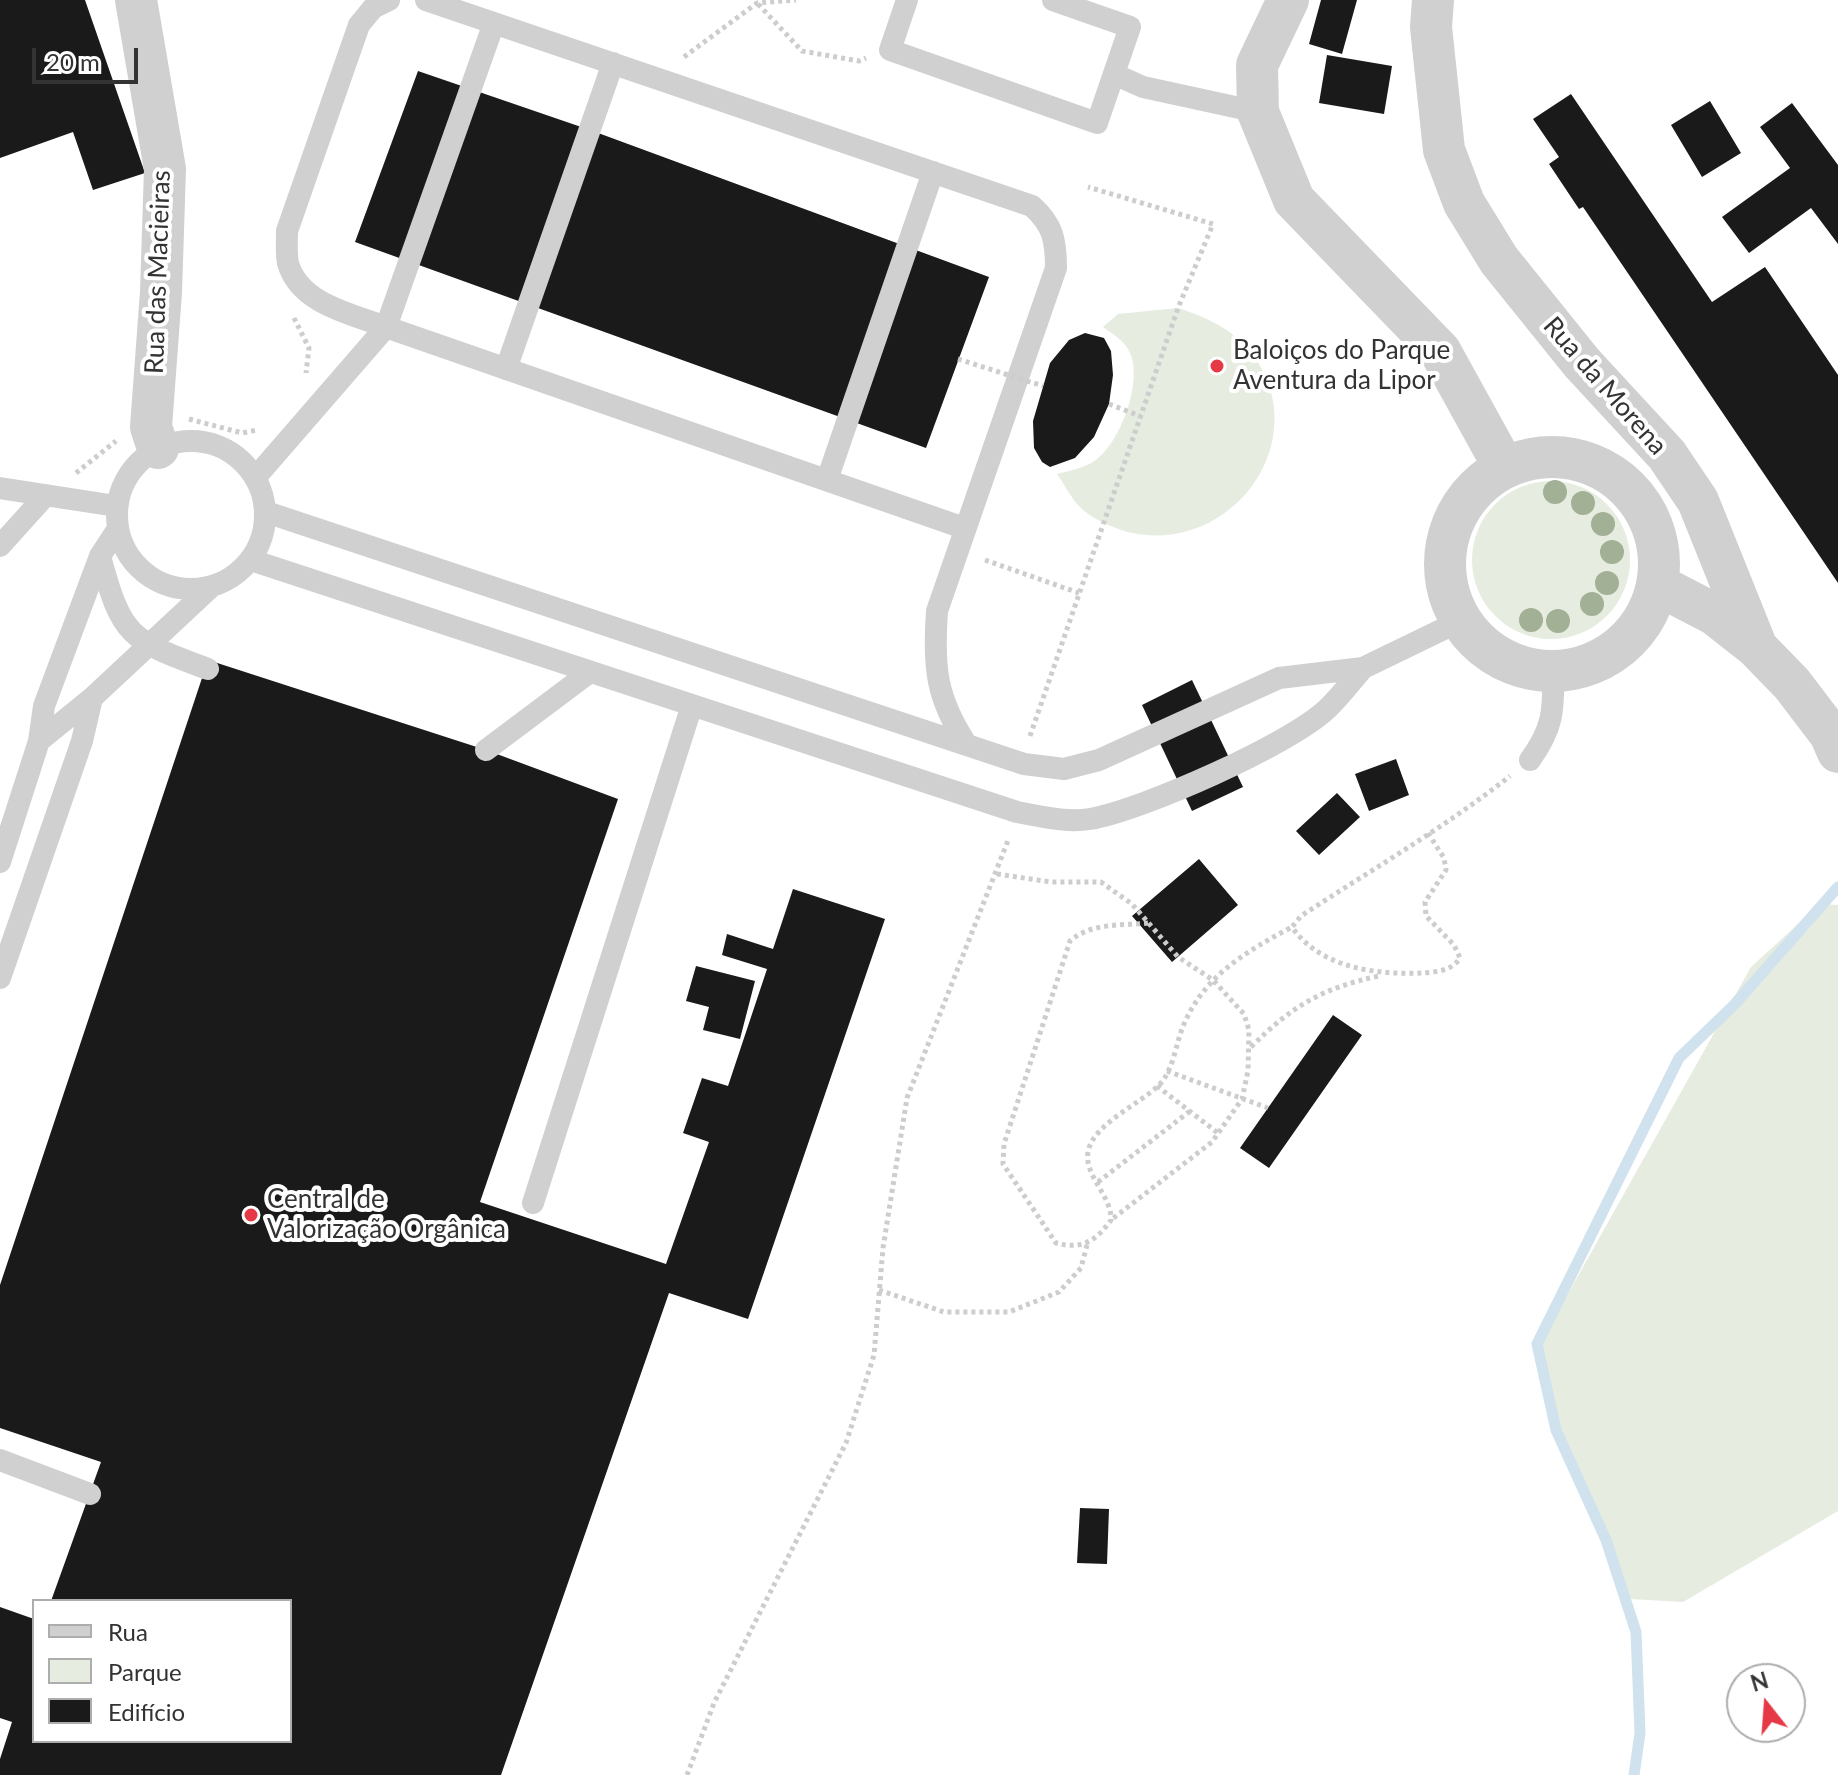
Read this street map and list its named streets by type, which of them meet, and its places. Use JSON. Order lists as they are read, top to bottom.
{
  "streets": {
    "street": ["Rua das Macieiras", "Rua da Morena"]
  },
  "places": ["Baloiços do Parque Aventura da Lipor", "Central de Valorização Orgânica"],
  "legend": ["Rua", "Parque", "Edifício"],
  "scale_bar": "20 m",
  "north": "top"
}
